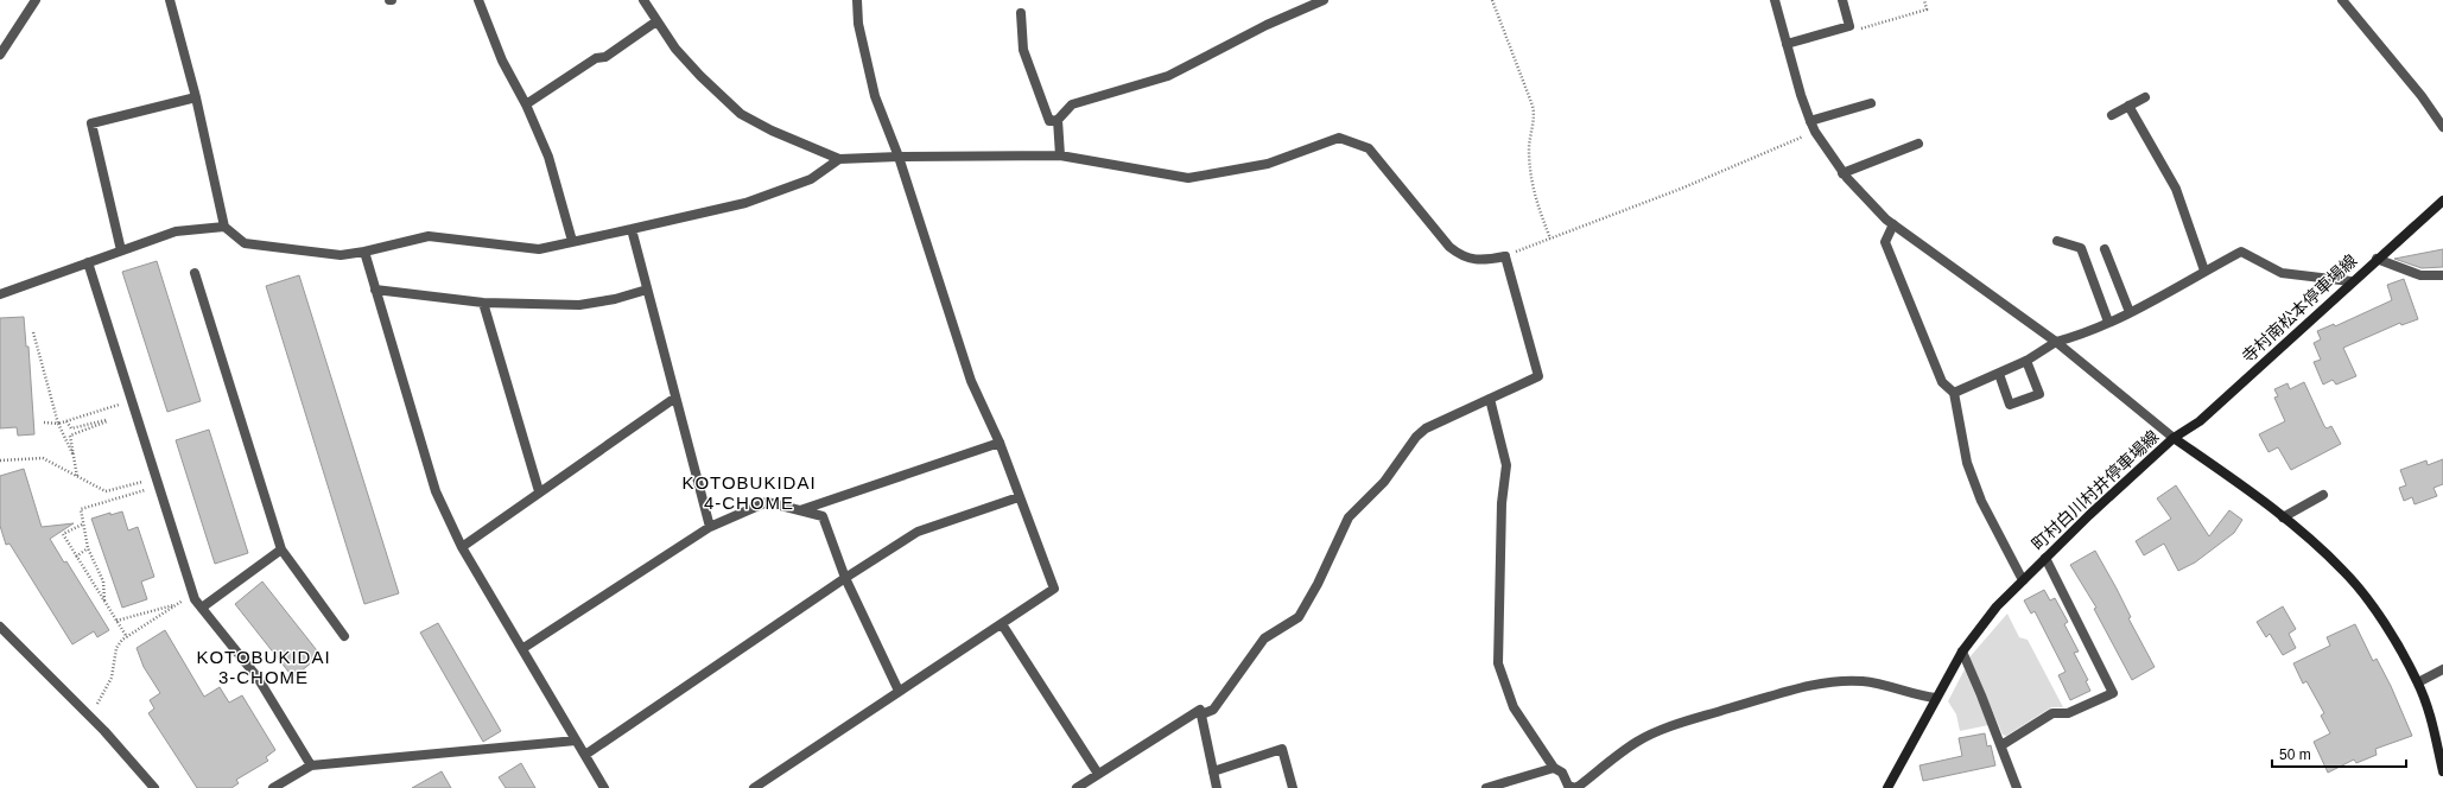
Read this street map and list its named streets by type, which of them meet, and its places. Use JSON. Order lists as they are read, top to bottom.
{
  "streets": {
    "main road": ["寺村南松本停車場線", "町村白川村井停車場線"]
  },
  "crossings": [
    ["寺村南松本停車場線", "町村白川村井停車場線"]
  ],
  "districts": ["KOTOBUKIDAI 4-CHOME", "KOTOBUKIDAI 3-CHOME"],
  "scale_bar": "50 m"
}
